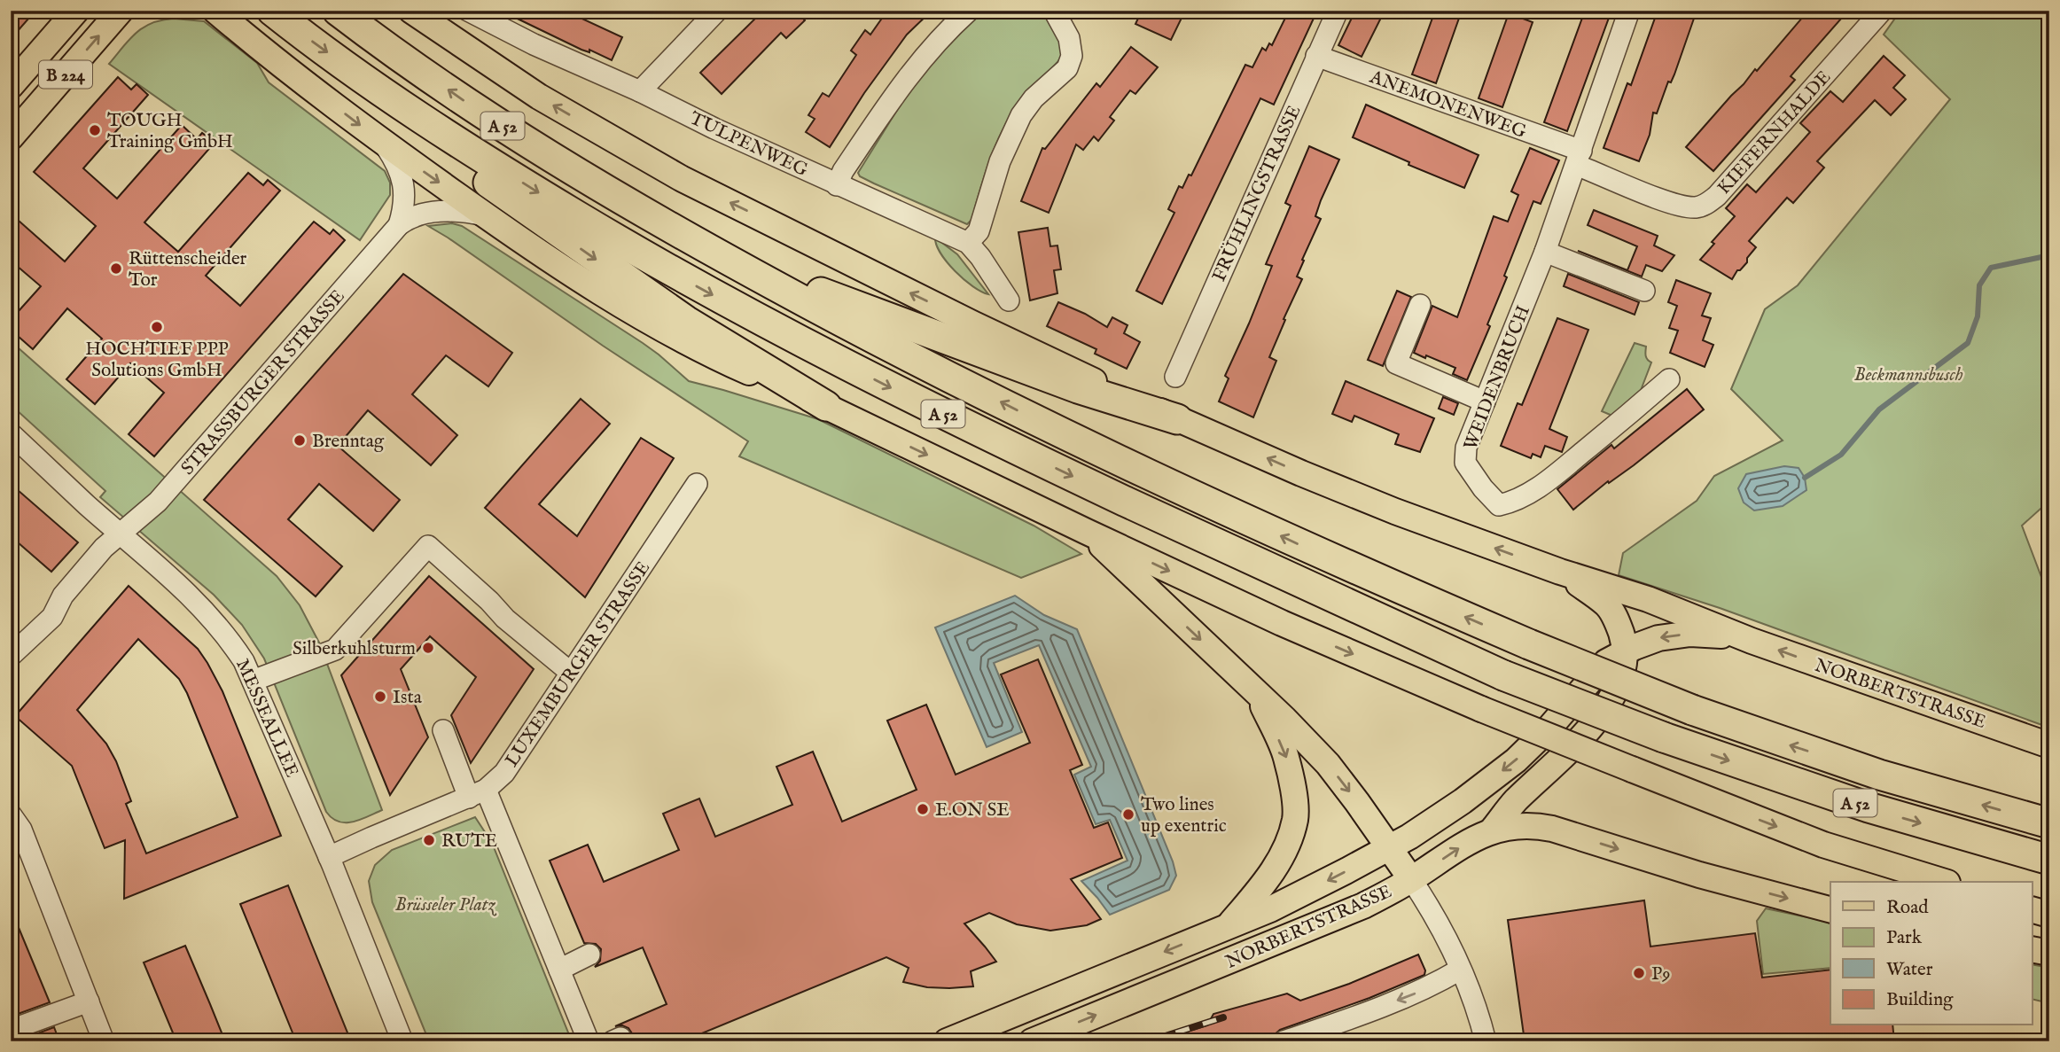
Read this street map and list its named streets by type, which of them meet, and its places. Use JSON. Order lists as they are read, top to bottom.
{
  "streets": {
    "highway": ["A 52"],
    "main road": ["B 224", "NORBERTSTRASSE"],
    "street": [
      "ANEMONENWEG",
      "KIEFERNHALDE",
      "TULPENWEG",
      "FRÜHLINGSTRASSE",
      "WEIDENBRUCH",
      "STRASSBURGER STRASSE",
      "LUXEMBURGER STRASSE",
      "MESSEALLEE"
    ]
  },
  "crossings": [
    ["ANEMONENWEG", "KIEFERNHALDE"],
    ["ANEMONENWEG", "FRÜHLINGSTRASSE"],
    ["ANEMONENWEG", "WEIDENBRUCH"],
    ["KIEFERNHALDE", "WEIDENBRUCH"],
    ["STRASSBURGER STRASSE", "MESSEALLEE"],
    ["LUXEMBURGER STRASSE", "MESSEALLEE"]
  ],
  "parks": ["Beckmannsbusch", "Brüsseler Platz"],
  "places": [
    "TOUGH Training GmbH",
    "Rüttenscheider Tor",
    "HOCHTIEF PPP Solutions GmbH",
    "Brenntag",
    "Silberkuhlsturm",
    "Ista",
    "E.ON SE",
    "Two lines up exentric",
    "RUTE",
    "P9"
  ],
  "legend": [
    "Road",
    "Park",
    "Water",
    "Building"
  ]
}
